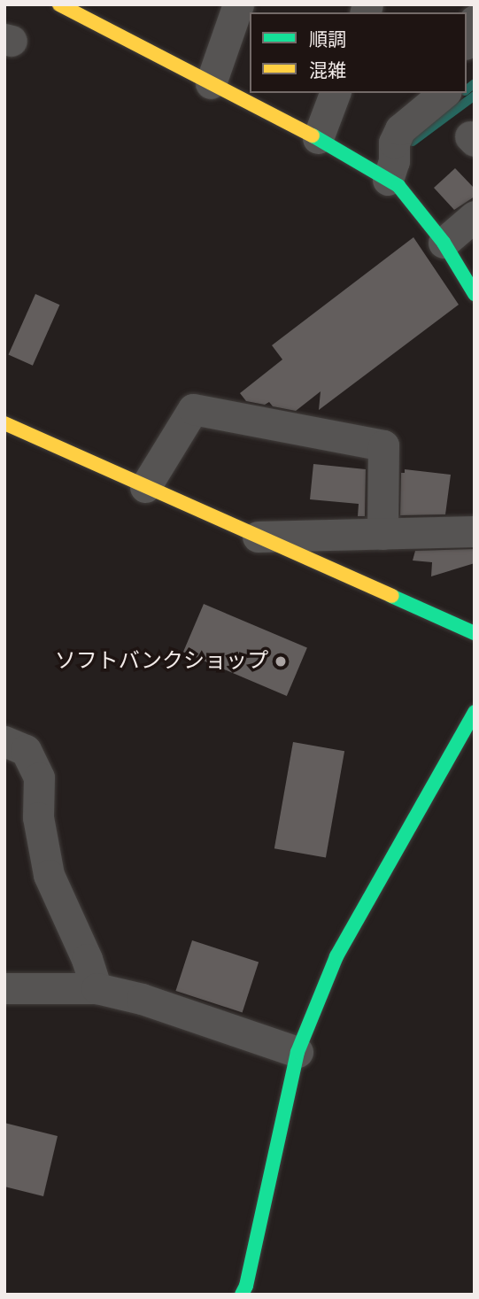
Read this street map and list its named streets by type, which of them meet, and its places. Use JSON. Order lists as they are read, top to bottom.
{
  "places": ["ソフトバンクショップ"],
  "legend": ["順調", "混雑"]
}
